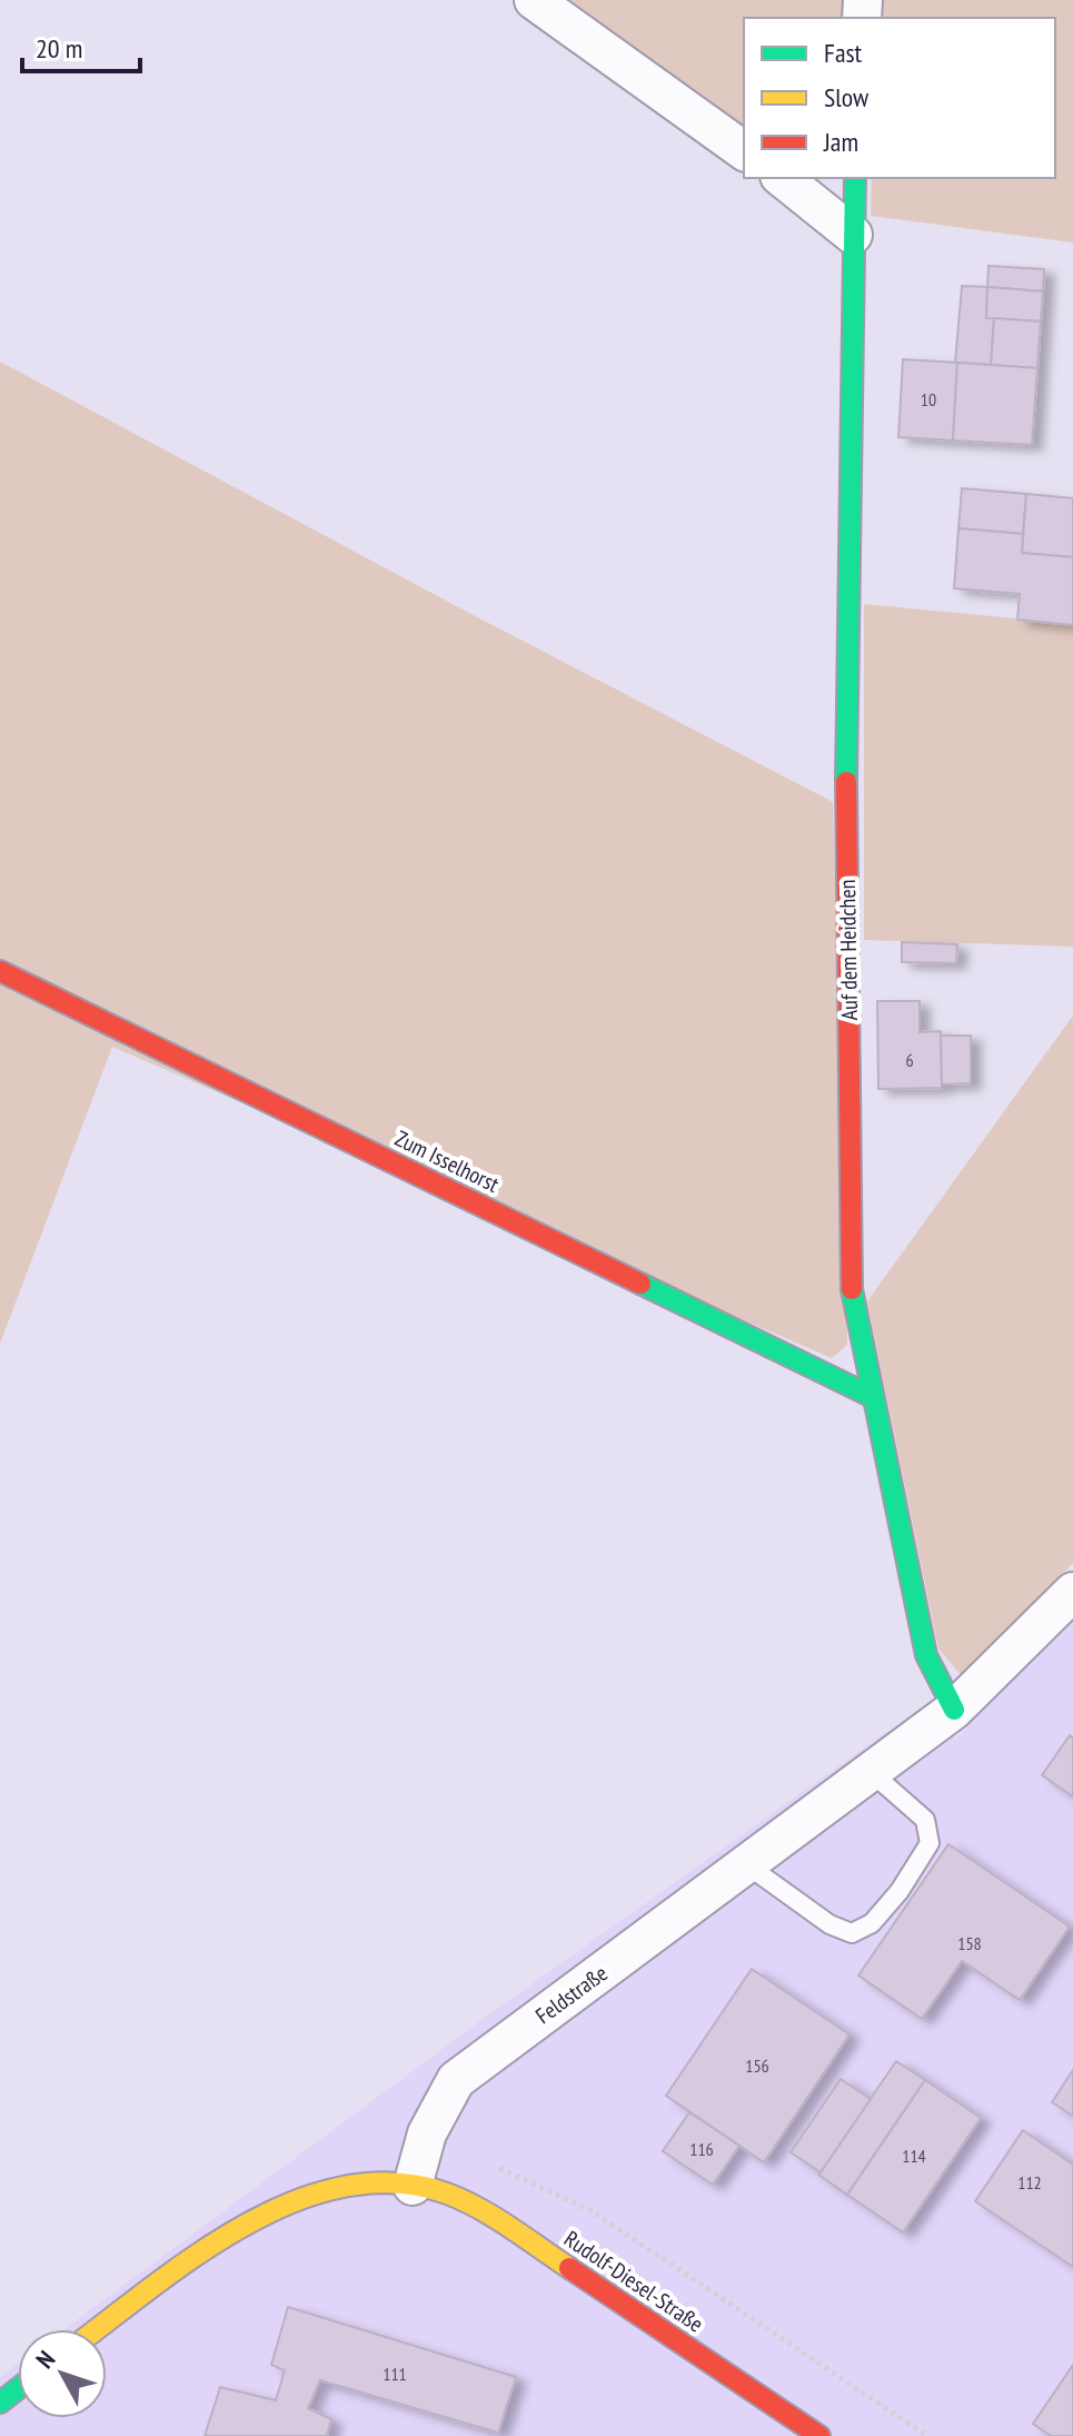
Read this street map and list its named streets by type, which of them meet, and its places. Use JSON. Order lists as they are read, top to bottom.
{
  "streets": {
    "street": [
      "Auf dem Heidchen",
      "Zum Isselhorst",
      "Feldstraße",
      "Rudolf-Diesel-Straße"
    ]
  },
  "crossings": [
    ["Auf dem Heidchen", "Zum Isselhorst"],
    ["Auf dem Heidchen", "Feldstraße"],
    ["Feldstraße", "Rudolf-Diesel-Straße"]
  ],
  "house_numbers": [
    "10",
    "6",
    "158",
    "156",
    "116",
    "114",
    "112",
    "111"
  ],
  "legend": ["Fast", "Slow", "Jam"],
  "scale_bar": "20 m",
  "north": "top left"
}
